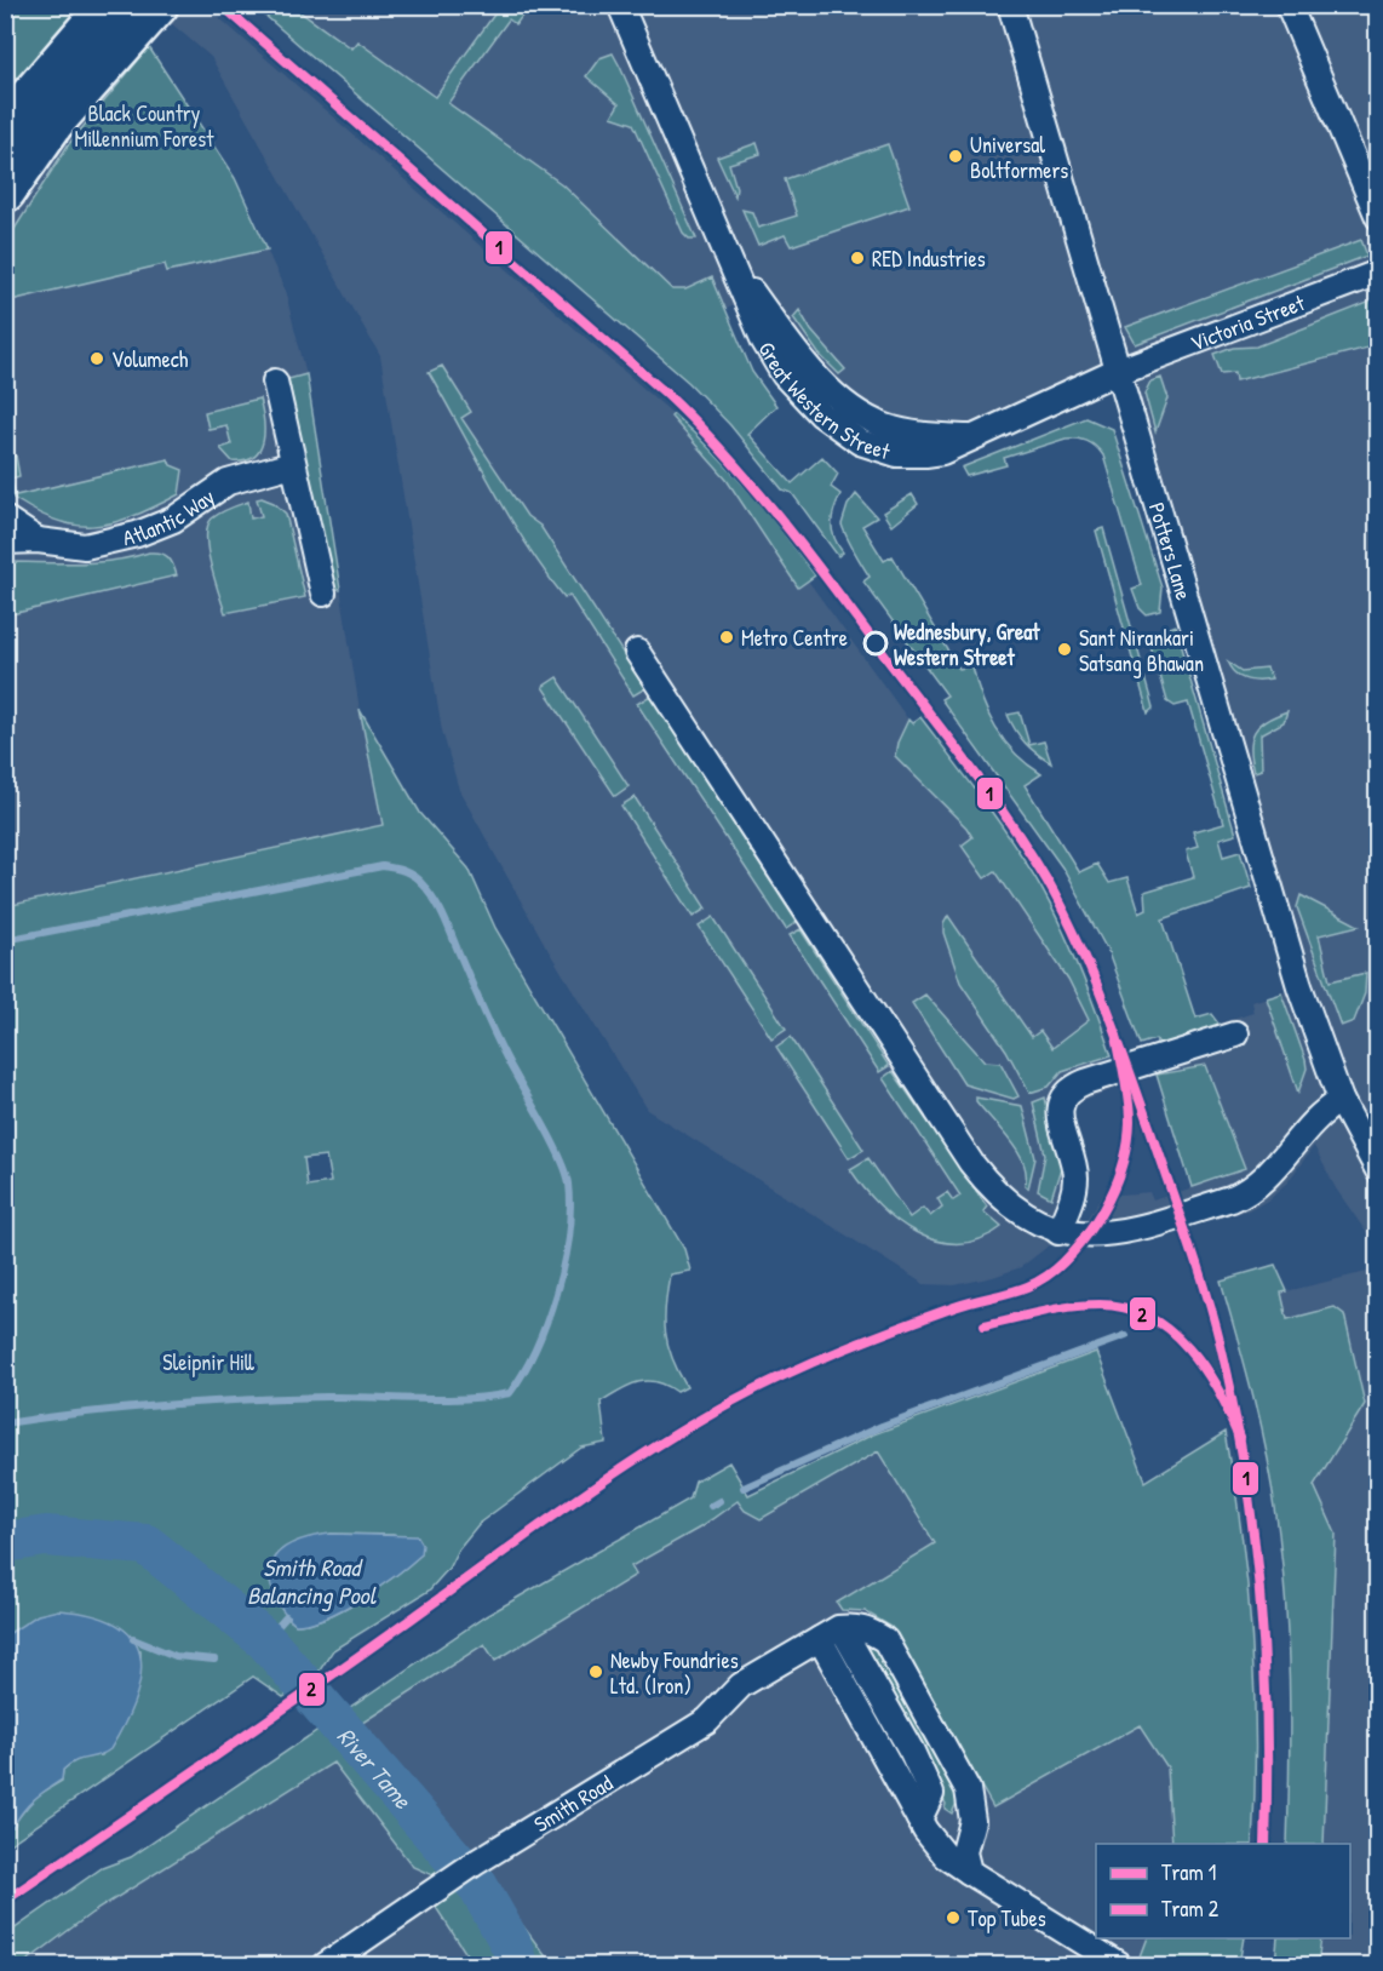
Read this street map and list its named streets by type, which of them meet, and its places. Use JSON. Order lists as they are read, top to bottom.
{
  "streets": {
    "street": [
      "Victoria Street",
      "Great Western Street",
      "Atlantic Way",
      "Potters Lane",
      "Smith Road"
    ]
  },
  "crossings": [
    ["Victoria Street", "Great Western Street"],
    ["Victoria Street", "Potters Lane"],
    ["Great Western Street", "Potters Lane"]
  ],
  "water": ["Smith Road Balancing Pool", "River Tame"],
  "parks": ["Black Country Millennium Forest", "Sleipnir Hill"],
  "places": [
    "Universal Boltformers",
    "RED Industries",
    "Volumech",
    "Metro Centre",
    "Wednesbury, Great Western Street",
    "Sant Nirankari Satsang Bhawan",
    "Newby Foundries Ltd. (Iron)",
    "Top Tubes"
  ],
  "lines": ["tram line 1", "tram line 2"],
  "legend": ["Tram 1", "Tram 2"]
}
